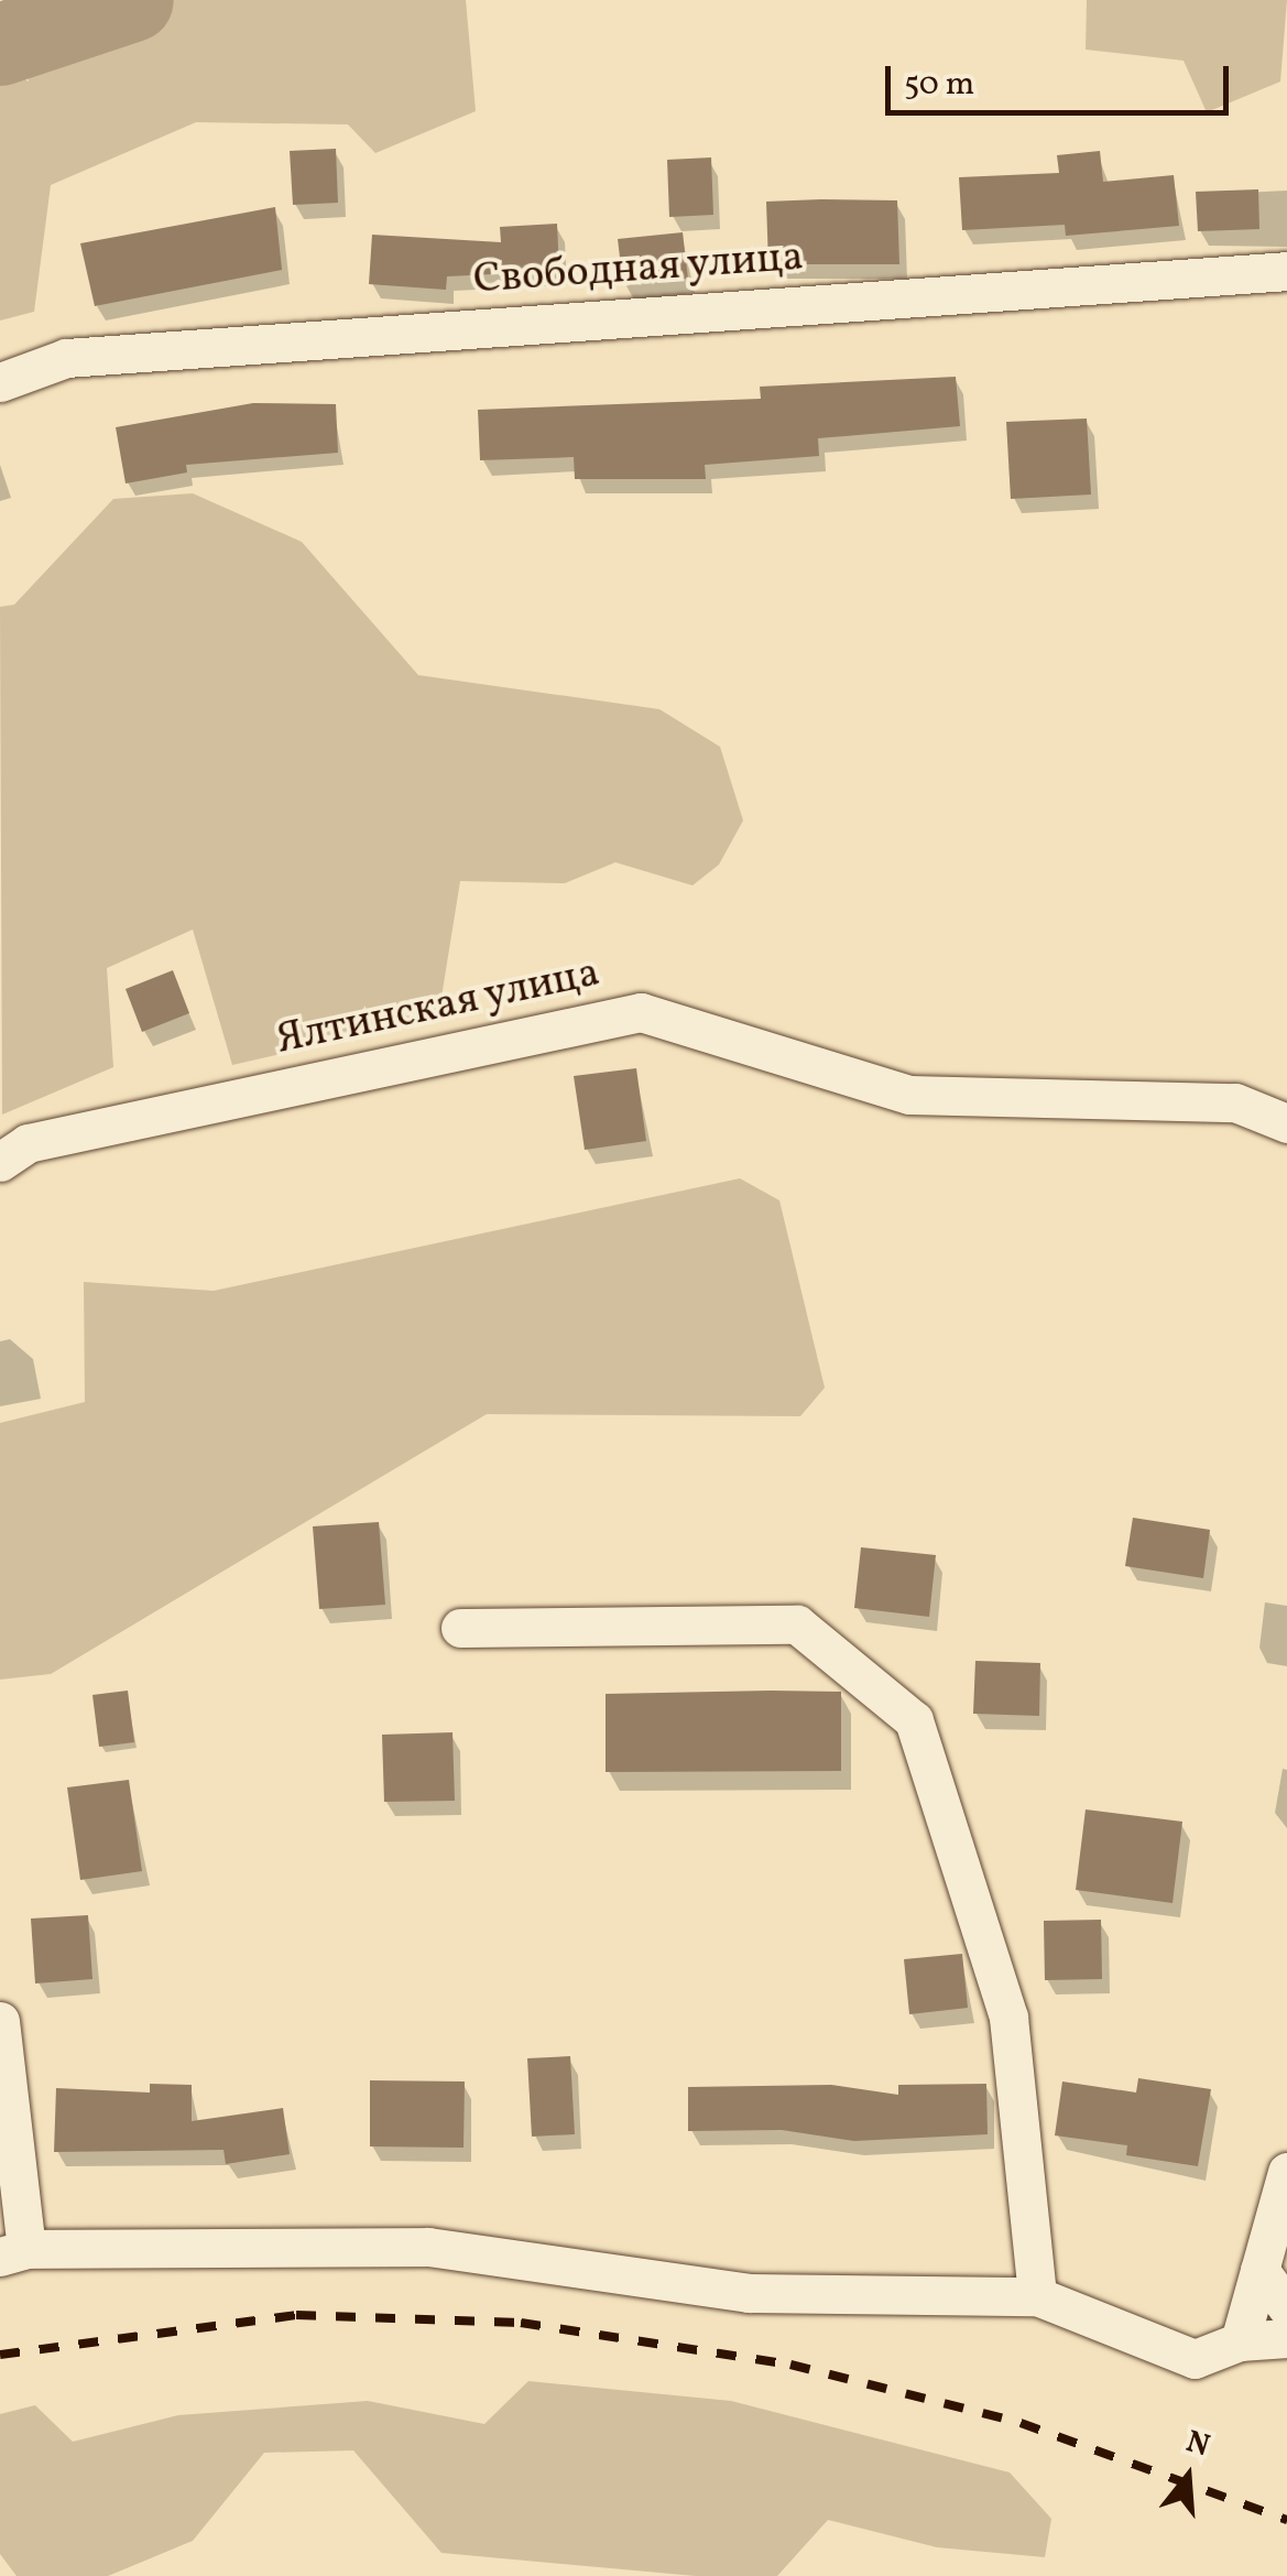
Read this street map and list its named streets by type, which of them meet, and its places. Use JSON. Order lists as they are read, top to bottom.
{
  "streets": {
    "street": ["Свободная улица", "Ялтинская улица"]
  },
  "scale_bar": "50 m",
  "north": "top"
}
